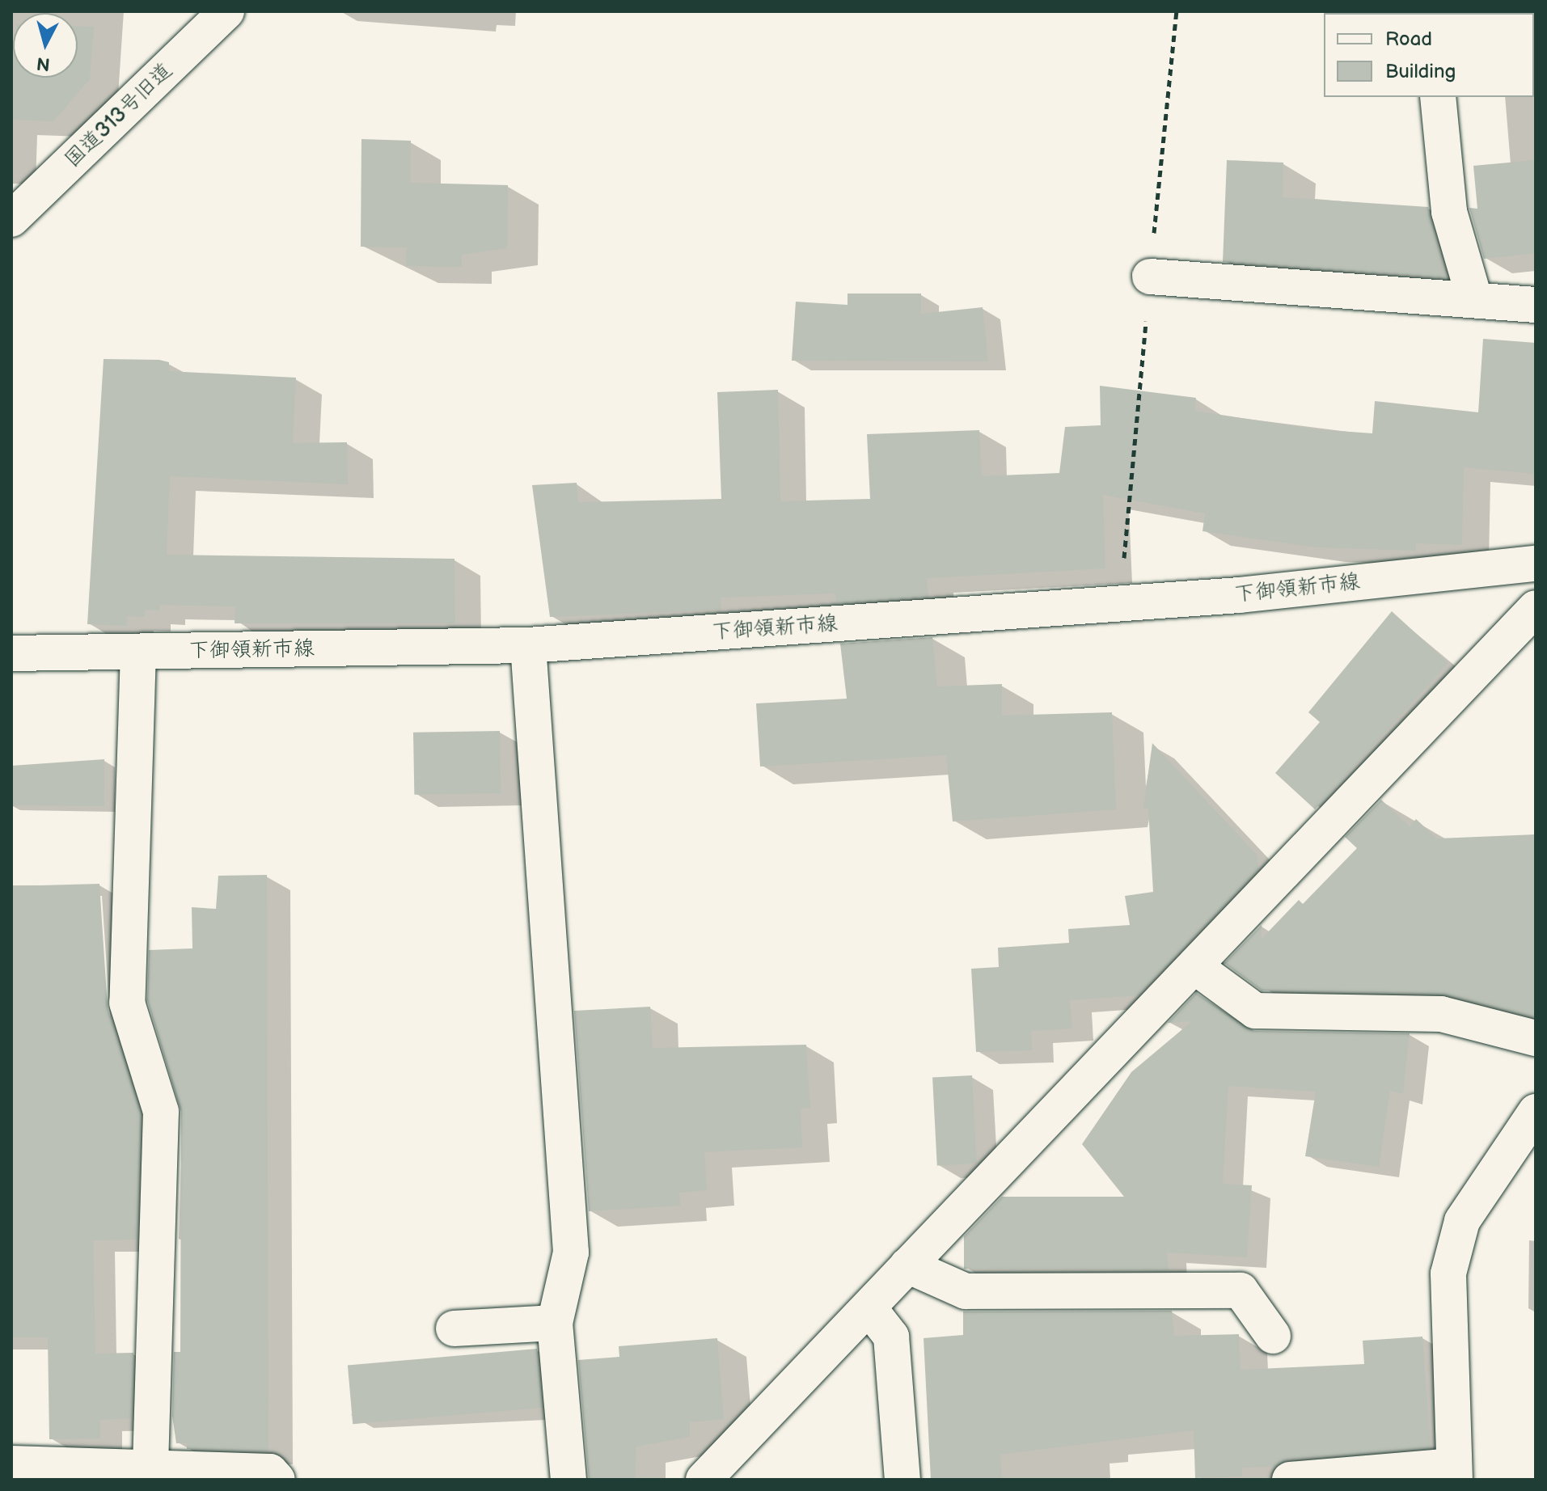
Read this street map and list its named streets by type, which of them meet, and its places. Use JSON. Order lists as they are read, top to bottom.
{
  "streets": {
    "street": ["国道313号旧道", "下御領新市線"]
  },
  "legend": ["Road", "Building"],
  "north": "bottom"
}
